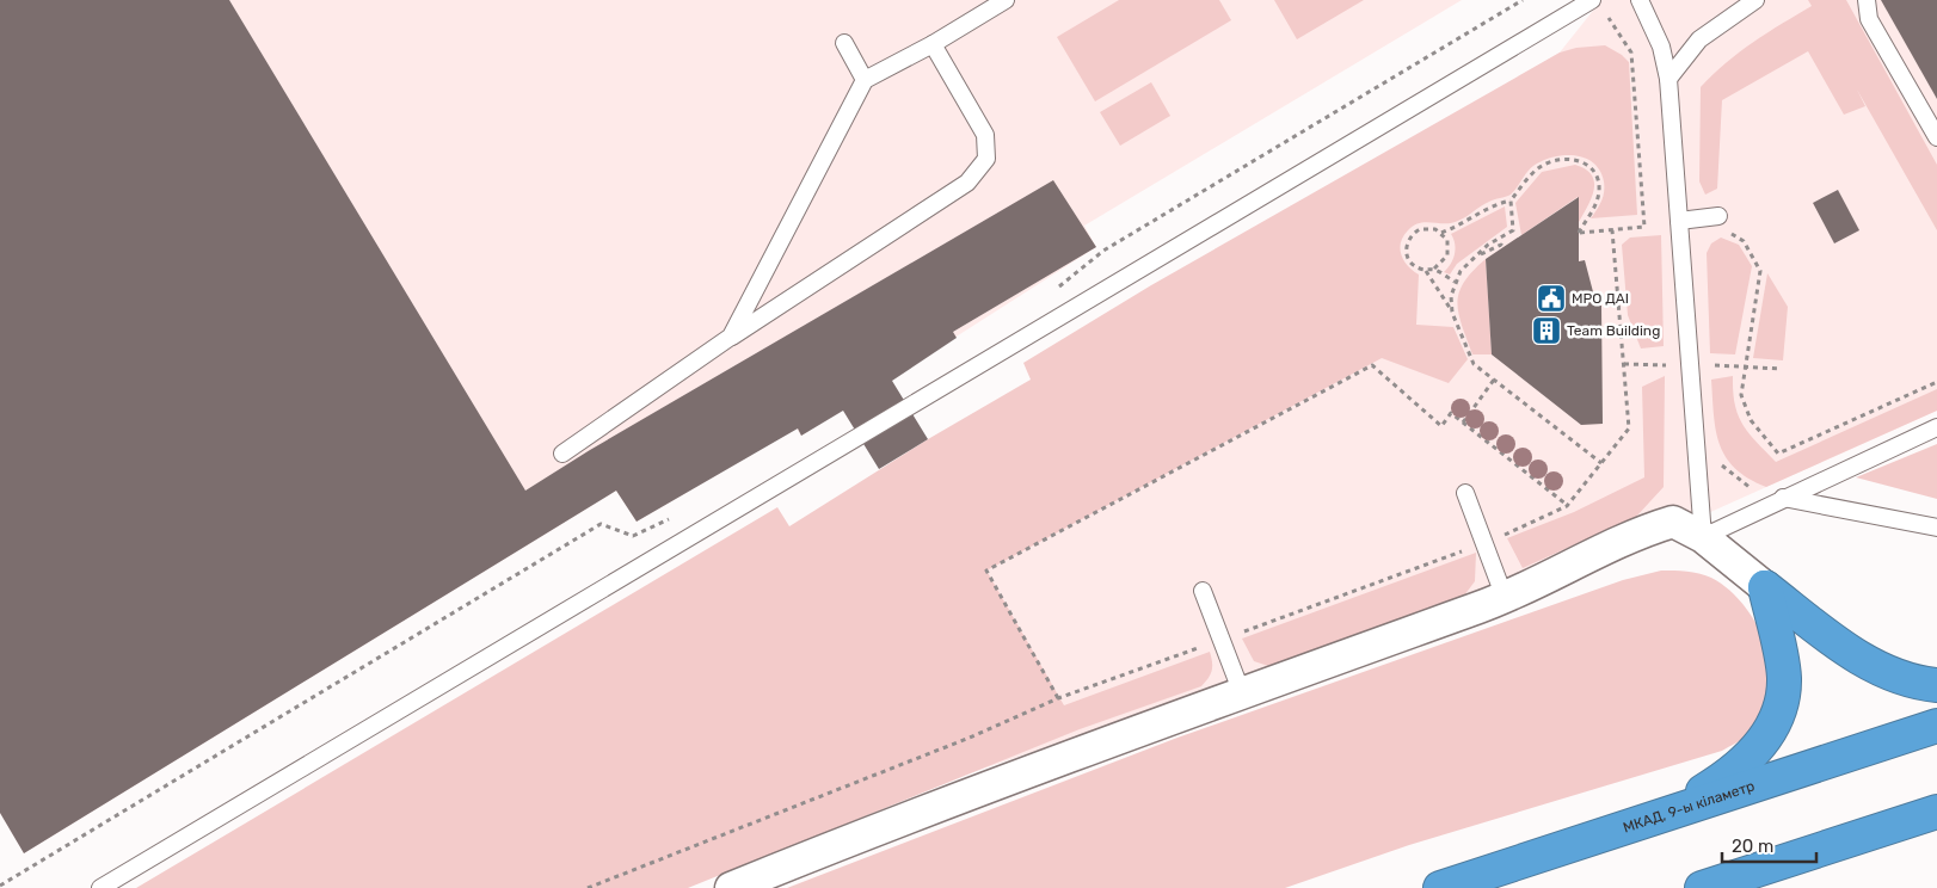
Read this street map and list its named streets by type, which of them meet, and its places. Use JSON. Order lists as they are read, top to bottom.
{
  "streets": {
    "highway": ["МКАД, 9-ы кіламетр"]
  },
  "places": {
    "public building": ["МРО ДАІ"],
    "building": ["Team Building"]
  },
  "scale_bar": "20 m"
}
